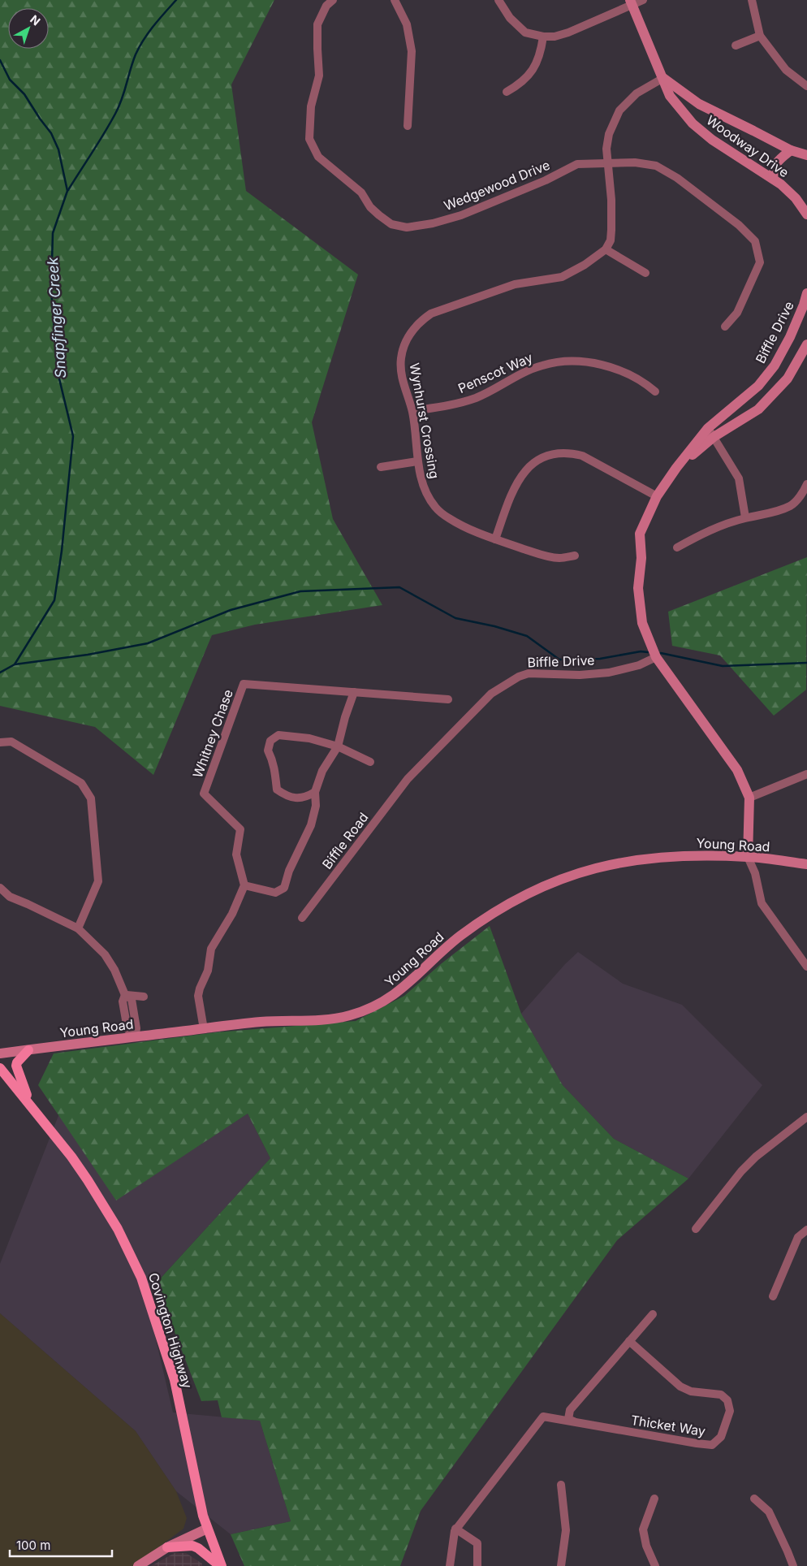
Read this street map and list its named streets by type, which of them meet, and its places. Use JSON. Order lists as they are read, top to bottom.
{
  "streets": {
    "main road": ["Covington Highway"],
    "street": [
      "Woodway Drive",
      "Wedgewood Drive",
      "Biffle Drive",
      "Penscot Way",
      "Wynhurst Crossing",
      "Whitney Chase",
      "Biffle Road",
      "Young Road",
      "Thicket Way"
    ]
  },
  "crossings": [
    ["Biffle Drive", "Biffle Road"],
    ["Biffle Drive", "Young Road"],
    ["Penscot Way", "Wynhurst Crossing"]
  ],
  "water": ["Snapfinger Creek"],
  "scale_bar": "100 m",
  "north": "top right"
}
